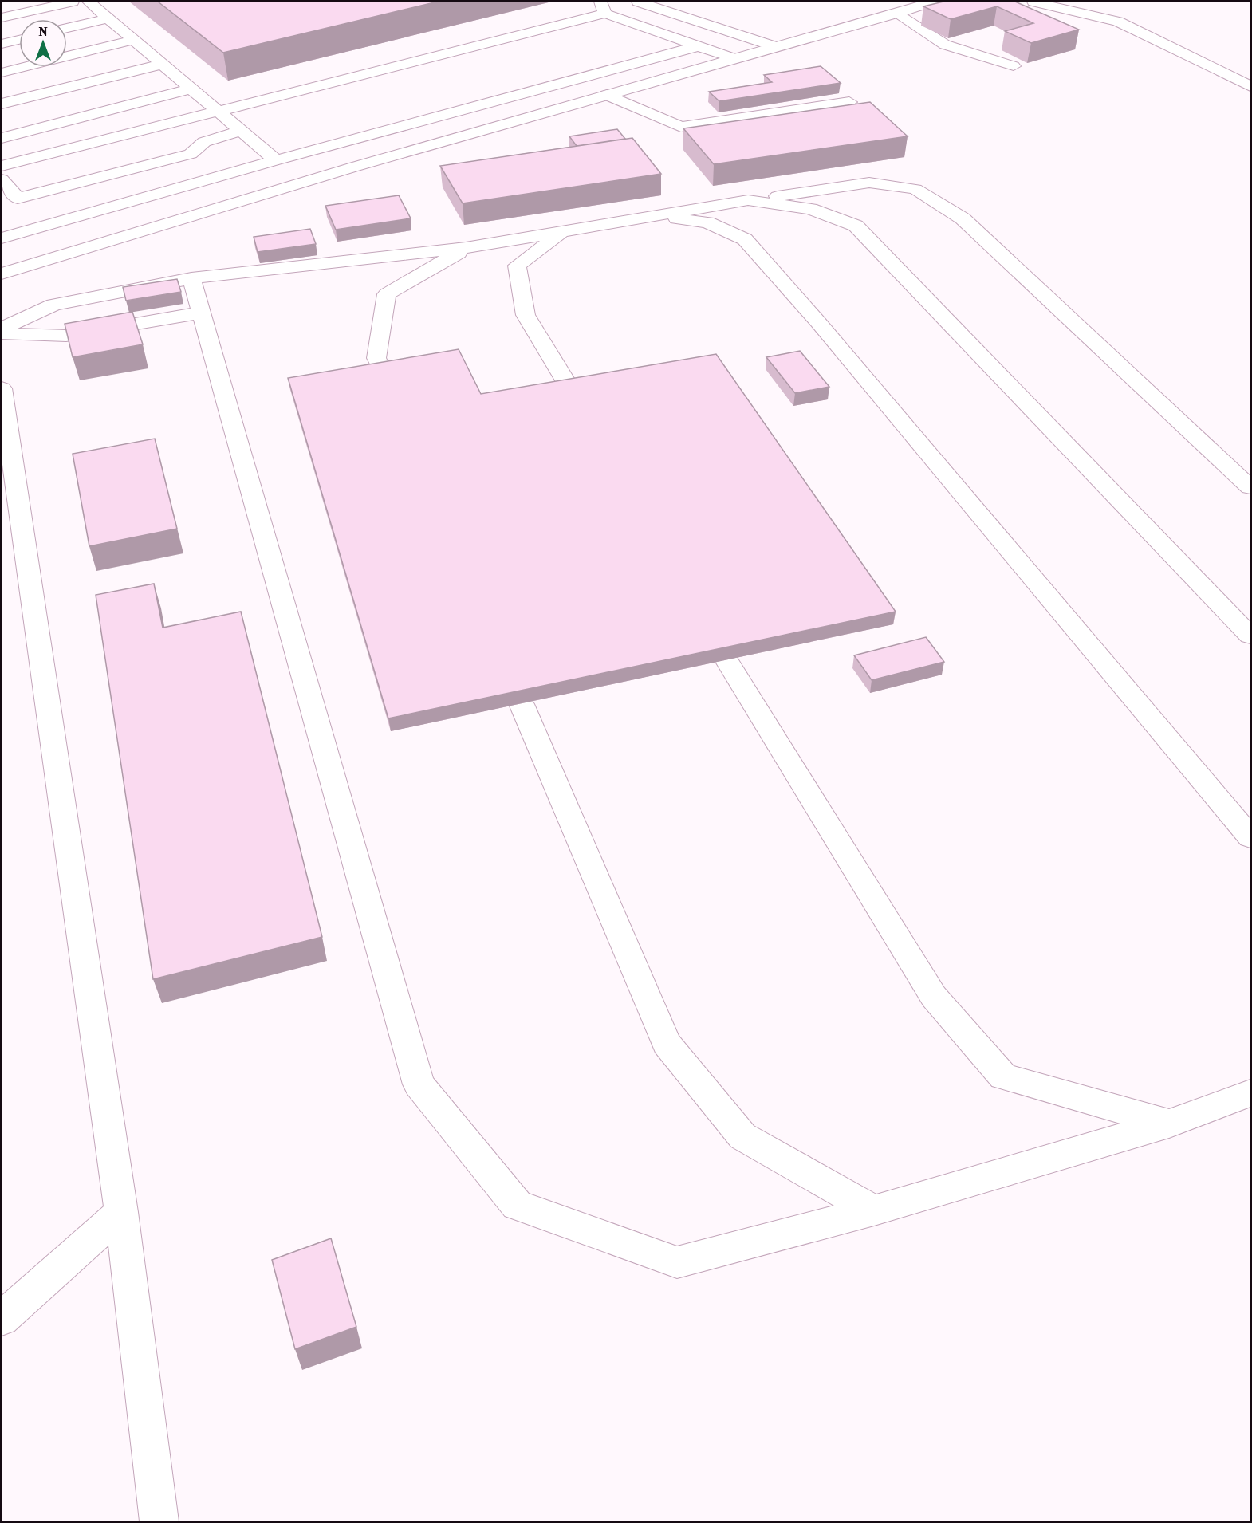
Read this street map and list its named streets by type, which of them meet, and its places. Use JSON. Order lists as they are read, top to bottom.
{
  "north": "top"
}
